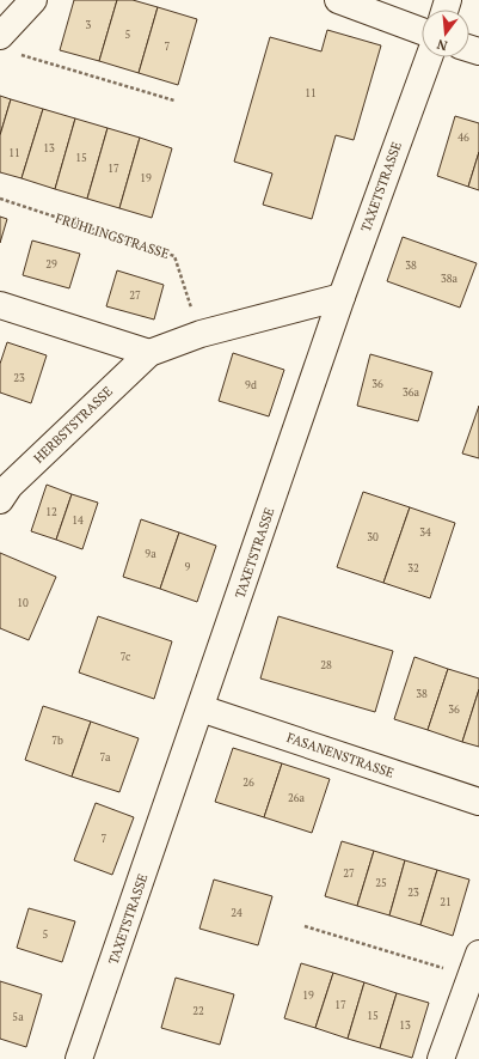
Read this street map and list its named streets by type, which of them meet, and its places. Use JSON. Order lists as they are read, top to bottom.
{
  "streets": {
    "street": ["TAXETSTRASSE", "HERBSTSTRASSE", "FASANENSTRASSE"],
    "path": ["FRÜHLINGSTRASSE"]
  },
  "crossings": [
    ["TAXETSTRASSE", "HERBSTSTRASSE"],
    ["TAXETSTRASSE", "FASANENSTRASSE"],
    ["FRÜHLINGSTRASSE", "HERBSTSTRASSE"]
  ],
  "house_numbers": [
    "3",
    "5",
    "7",
    "11",
    "46",
    "13",
    "11",
    "15",
    "17",
    "19",
    "29",
    "38",
    "38a",
    "27",
    "23",
    "36",
    "9d",
    "36a",
    "12",
    "14",
    "34",
    "30",
    "9a",
    "9",
    "32",
    "10",
    "7c",
    "28",
    "38",
    "36",
    "7b",
    "7a",
    "26",
    "26a",
    "7",
    "27",
    "25",
    "23",
    "21",
    "24",
    "5",
    "19",
    "17",
    "22",
    "15",
    "5a",
    "13"
  ],
  "north": "bottom"
}
